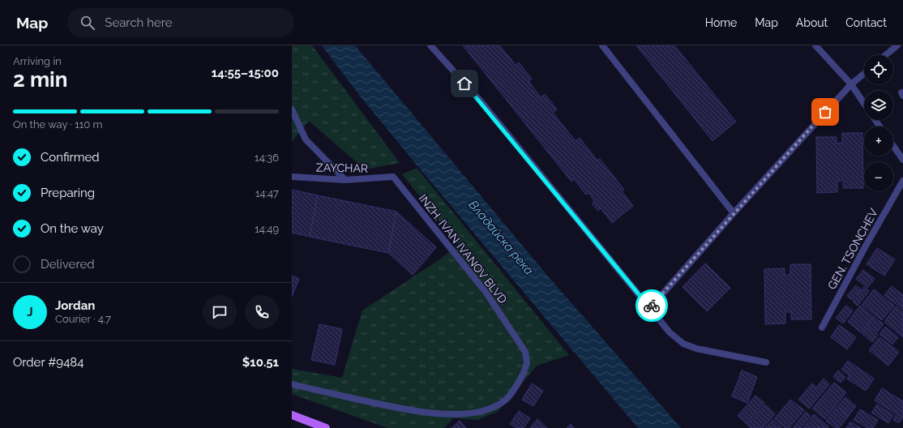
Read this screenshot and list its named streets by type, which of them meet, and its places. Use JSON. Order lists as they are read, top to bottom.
{
  "streets": {
    "street": ["ZAYCHAR", "GEN. TSONCHEV", "INZH. IVAN IVANOV BLVD."]
  },
  "crossings": [
    ["ZAYCHAR", "INZH. IVAN IVANOV BLVD."]
  ],
  "water": ["Владайска река"],
  "page": {
    "header": "Map",
    "search": "Search here",
    "nav": [
      "Home",
      "Map",
      "About",
      "Contact"
    ],
    "heading": ["2 min", "Arriving in", "14:55–15:00"],
    "panel": [
      "Jordan",
      "Courier · 4.7",
      "Order #9484",
      "$10.51"
    ],
    "map_buttons": ["+", "−"],
    "bar": "On the way · 110 m",
    "list": [
      ["Confirmed", "14:36"],
      ["Preparing", "14:47"],
      ["On the way", "14:49"],
      "Delivered"
    ],
    "round": "J"
  }
}
